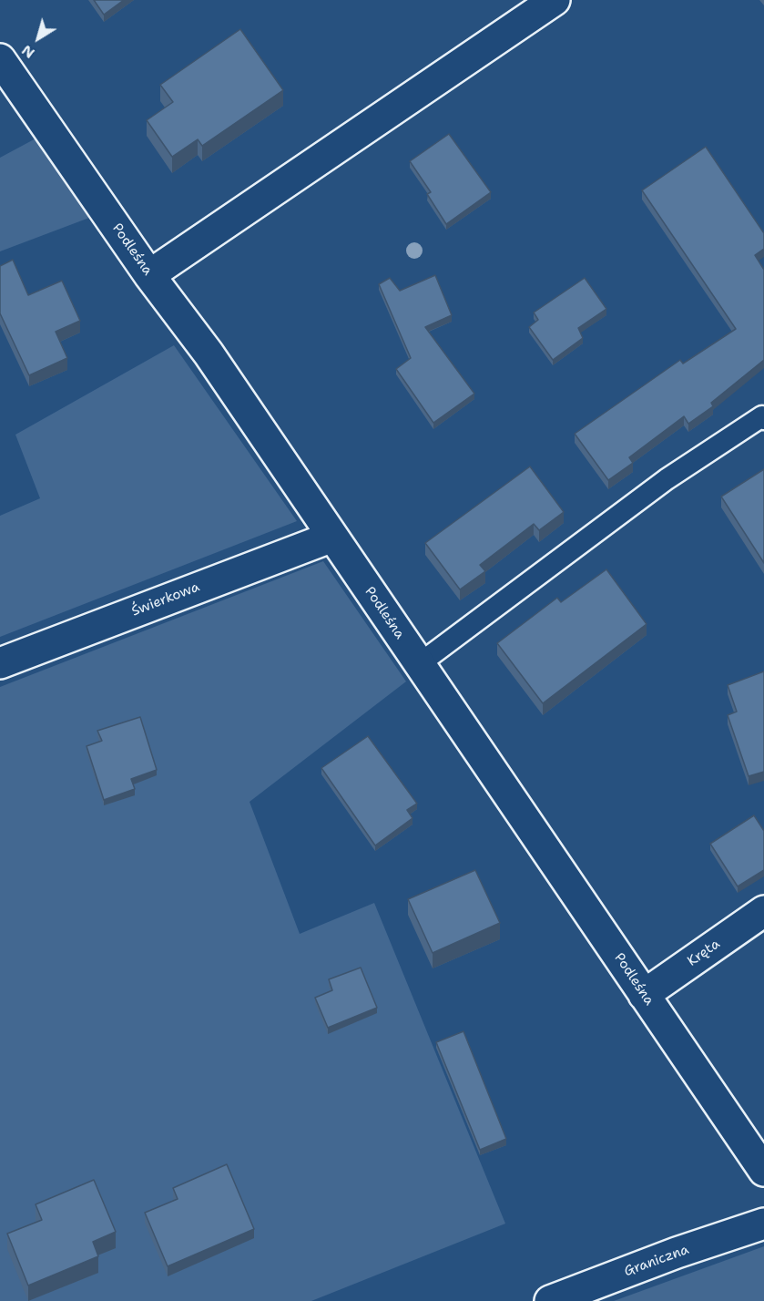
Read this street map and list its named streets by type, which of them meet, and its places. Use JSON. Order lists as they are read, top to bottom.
{
  "streets": {
    "street": [
      "Podleśna",
      "Świerkowa",
      "Kręta",
      "Graniczna"
    ]
  },
  "crossings": [
    ["Podleśna", "Świerkowa"],
    ["Podleśna", "Kręta"]
  ],
  "north": "bottom left"
}
